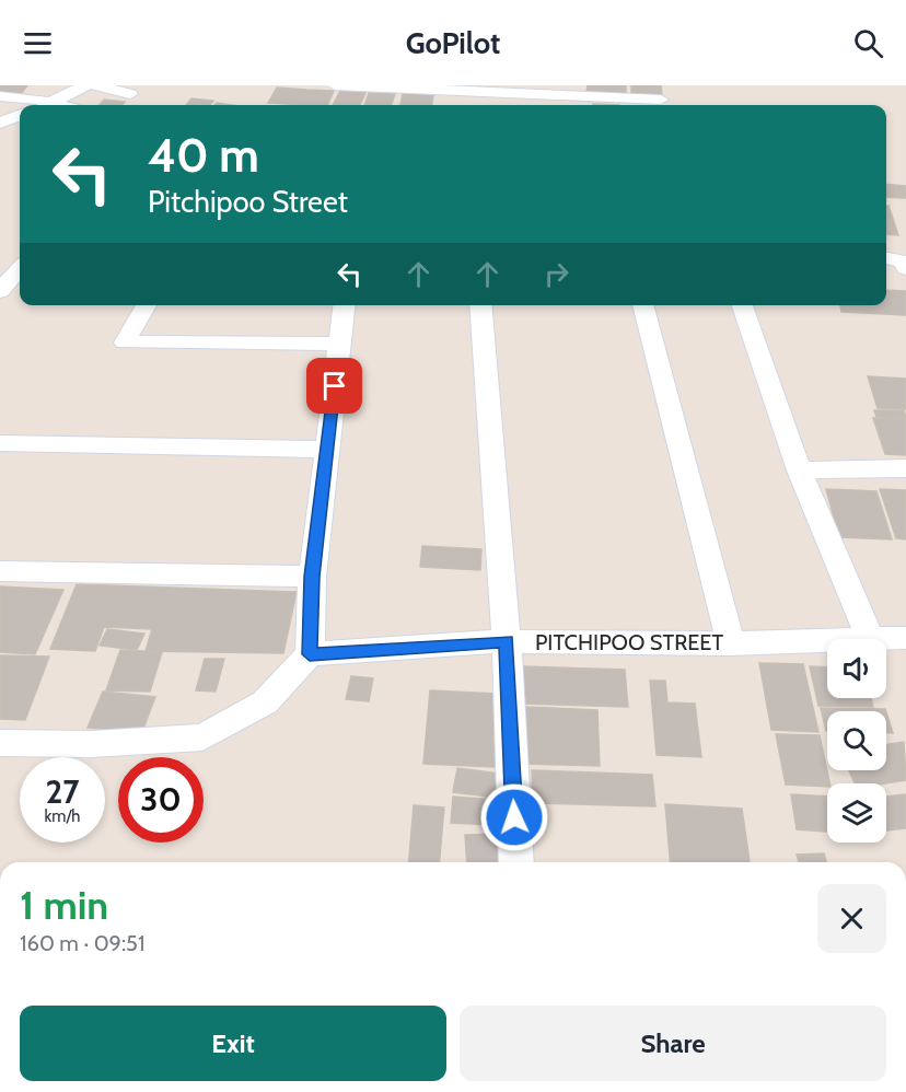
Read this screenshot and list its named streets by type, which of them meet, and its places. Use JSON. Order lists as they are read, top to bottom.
{
  "streets": {
    "street": ["PITCHIPOO STREET"]
  },
  "page": {
    "header": "GoPilot",
    "turn": ["40 m", "Pitchipoo Street"],
    "speed": "27 km/h",
    "limit": "30",
    "heading": ["1 min", "160 m · 09:51"],
    "buttons": ["Exit", "Share"]
  }
}
